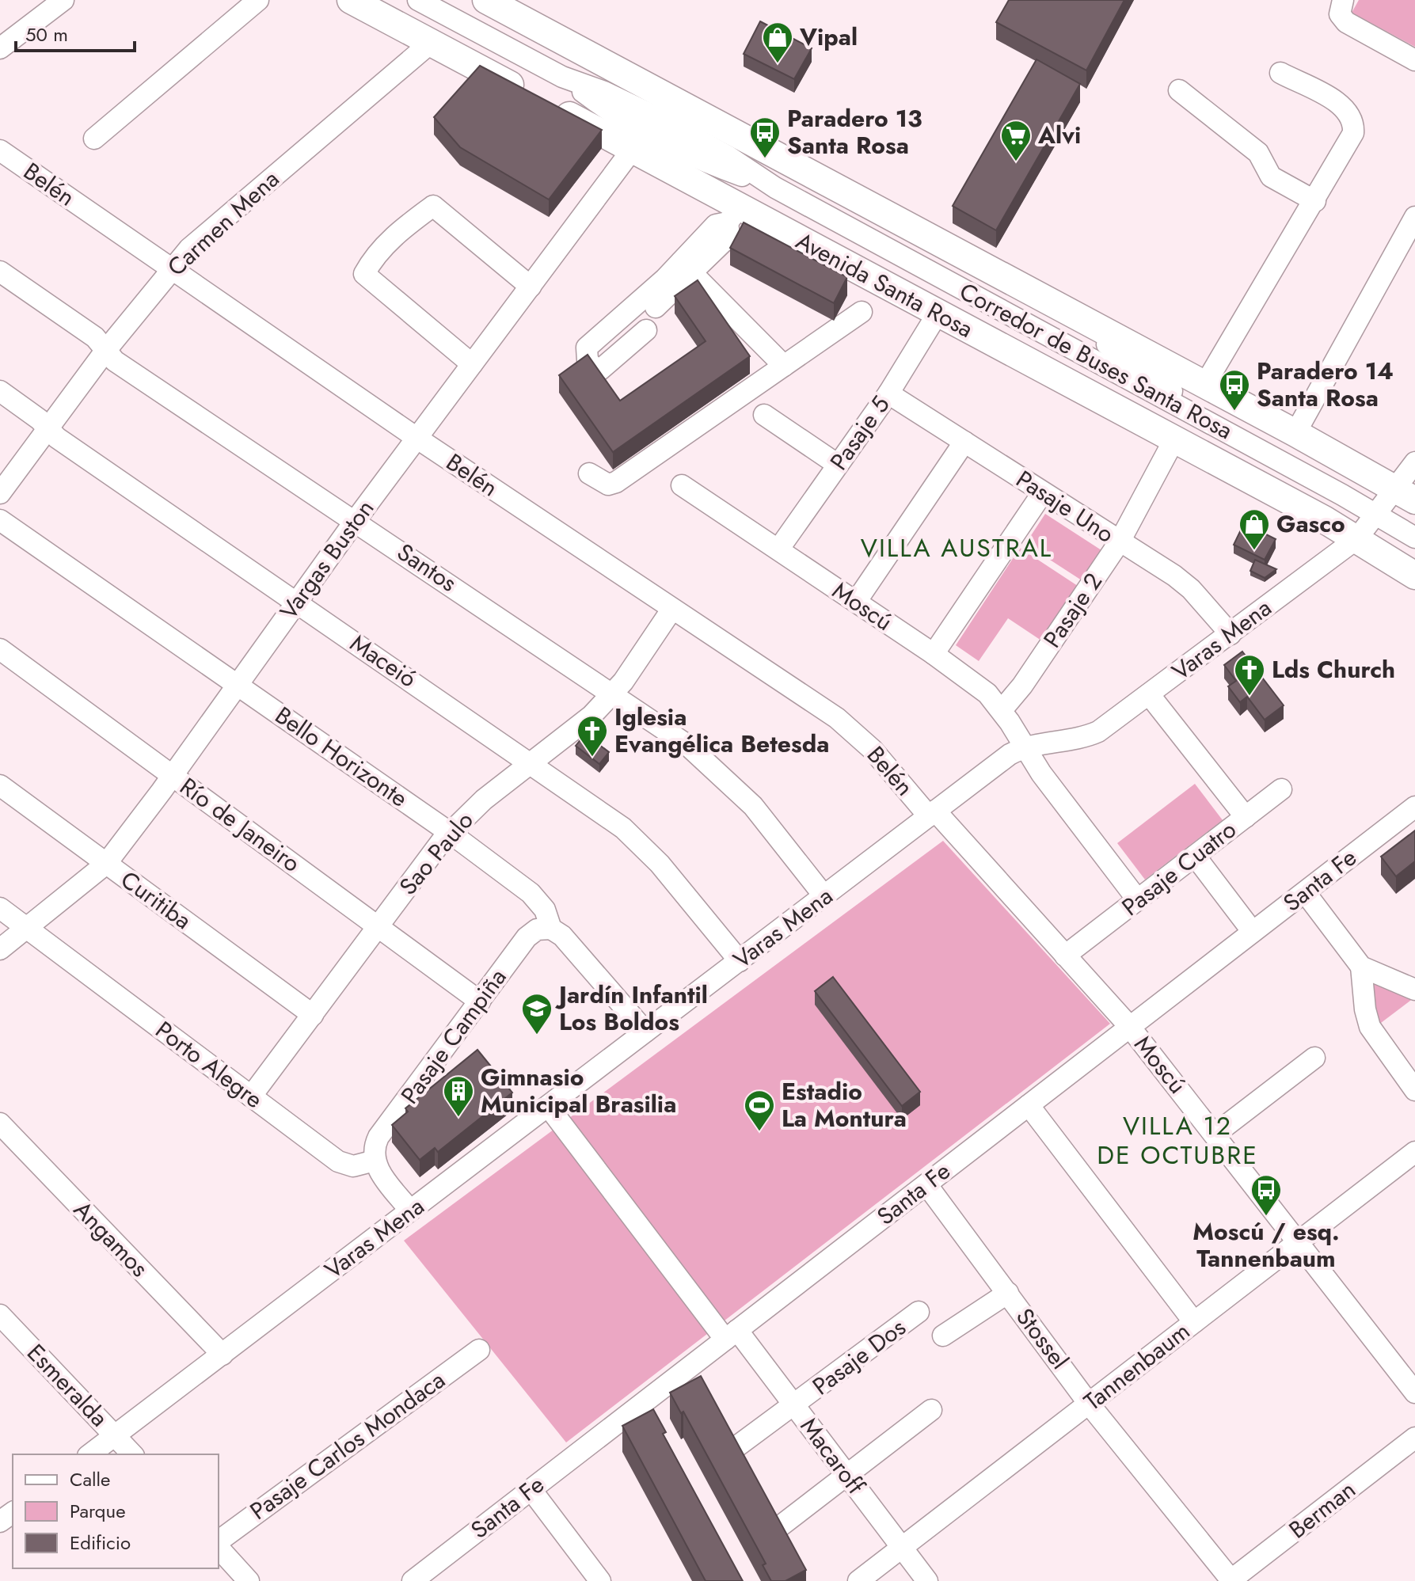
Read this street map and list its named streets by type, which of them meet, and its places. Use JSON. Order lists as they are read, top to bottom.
{
  "streets": {
    "main road": ["Avenida Santa Rosa"],
    "street": [
      "Belén",
      "Carmen Mena",
      "Corredor de Buses Santa Rosa",
      "Pasaje 5",
      "Pasaje Uno",
      "Vargas Buston",
      "Santos",
      "Moscú",
      "Pasaje 2",
      "Varas Mena",
      "Maceió",
      "Bello Horizonte",
      "Río de Janeiro",
      "Sao Paulo",
      "Pasaje Cuatro",
      "Santa Fe",
      "Curitiba",
      "Pasaje Campiña",
      "Porto Alegre",
      "Angamos",
      "Stossel",
      "Pasaje Dos",
      "Tannenbaum",
      "Esmeralda",
      "Pasaje Carlos Mondaca",
      "Macaroff",
      "Berman"
    ]
  },
  "crossings": [
    ["Belén", "Carmen Mena"],
    ["Belén", "Vargas Buston"],
    ["Belén", "Moscú"],
    ["Belén", "Varas Mena"],
    ["Belén", "Sao Paulo"],
    ["Carmen Mena", "Avenida Santa Rosa"],
    ["Carmen Mena", "Santos"],
    ["Carmen Mena", "Maceió"],
    ["Avenida Santa Rosa", "Pasaje 5"],
    ["Avenida Santa Rosa", "Vargas Buston"],
    ["Avenida Santa Rosa", "Pasaje 2"],
    ["Avenida Santa Rosa", "Varas Mena"],
    ["Corredor de Buses Santa Rosa", "Varas Mena"],
    ["Pasaje 5", "Pasaje Uno"],
    ["Pasaje 5", "Moscú"],
    ["Pasaje Uno", "Pasaje 2"],
    ["Pasaje Uno", "Varas Mena"],
    ["Vargas Buston", "Santos"],
    ["Vargas Buston", "Maceió"],
    ["Vargas Buston", "Bello Horizonte"],
    ["Vargas Buston", "Río de Janeiro"],
    ["Vargas Buston", "Curitiba"],
    ["Vargas Buston", "Porto Alegre"],
    ["Santos", "Varas Mena"],
    ["Santos", "Sao Paulo"],
    ["Moscú", "Pasaje 2"],
    ["Moscú", "Varas Mena"],
    ["Moscú", "Pasaje Cuatro"],
    ["Moscú", "Santa Fe"],
    ["Moscú", "Tannenbaum"],
    ["Varas Mena", "Maceió"],
    ["Varas Mena", "Bello Horizonte"],
    ["Varas Mena", "Angamos"],
    ["Varas Mena", "Esmeralda"],
    ["Varas Mena", "Macaroff"],
    ["Maceió", "Sao Paulo"],
    ["Bello Horizonte", "Sao Paulo"],
    ["Bello Horizonte", "Pasaje Campiña"],
    ["Río de Janeiro", "Sao Paulo"],
    ["Río de Janeiro", "Pasaje Campiña"],
    ["Sao Paulo", "Curitiba"],
    ["Sao Paulo", "Porto Alegre"],
    ["Santa Fe", "Stossel"],
    ["Santa Fe", "Macaroff"],
    ["Pasaje Campiña", "Porto Alegre"],
    ["Stossel", "Tannenbaum"],
    ["Stossel", "Berman"],
    ["Pasaje Dos", "Macaroff"],
    ["Tannenbaum", "Macaroff"]
  ],
  "districts": ["VILLA AUSTRAL", "VILLA 12 DE OCTUBRE"],
  "places": {
    "shop": ["Vipal", "Gasco"],
    "bus stop": ["Paradero 13 Santa Rosa", "Paradero 14 Santa Rosa", "Moscú / esq. Tannenbaum"],
    "supermarket": ["Alvi"],
    "church": ["Lds Church", "Iglesia Evangélica Betesda"],
    "school or university": ["Jardín Infantil Los Boldos"],
    "building": ["Gimnasio Municipal Brasilia"],
    "sports": ["Estadio La Montura"]
  },
  "legend": ["Calle", "Parque", "Edificio"],
  "scale_bar": "50 m"
}
